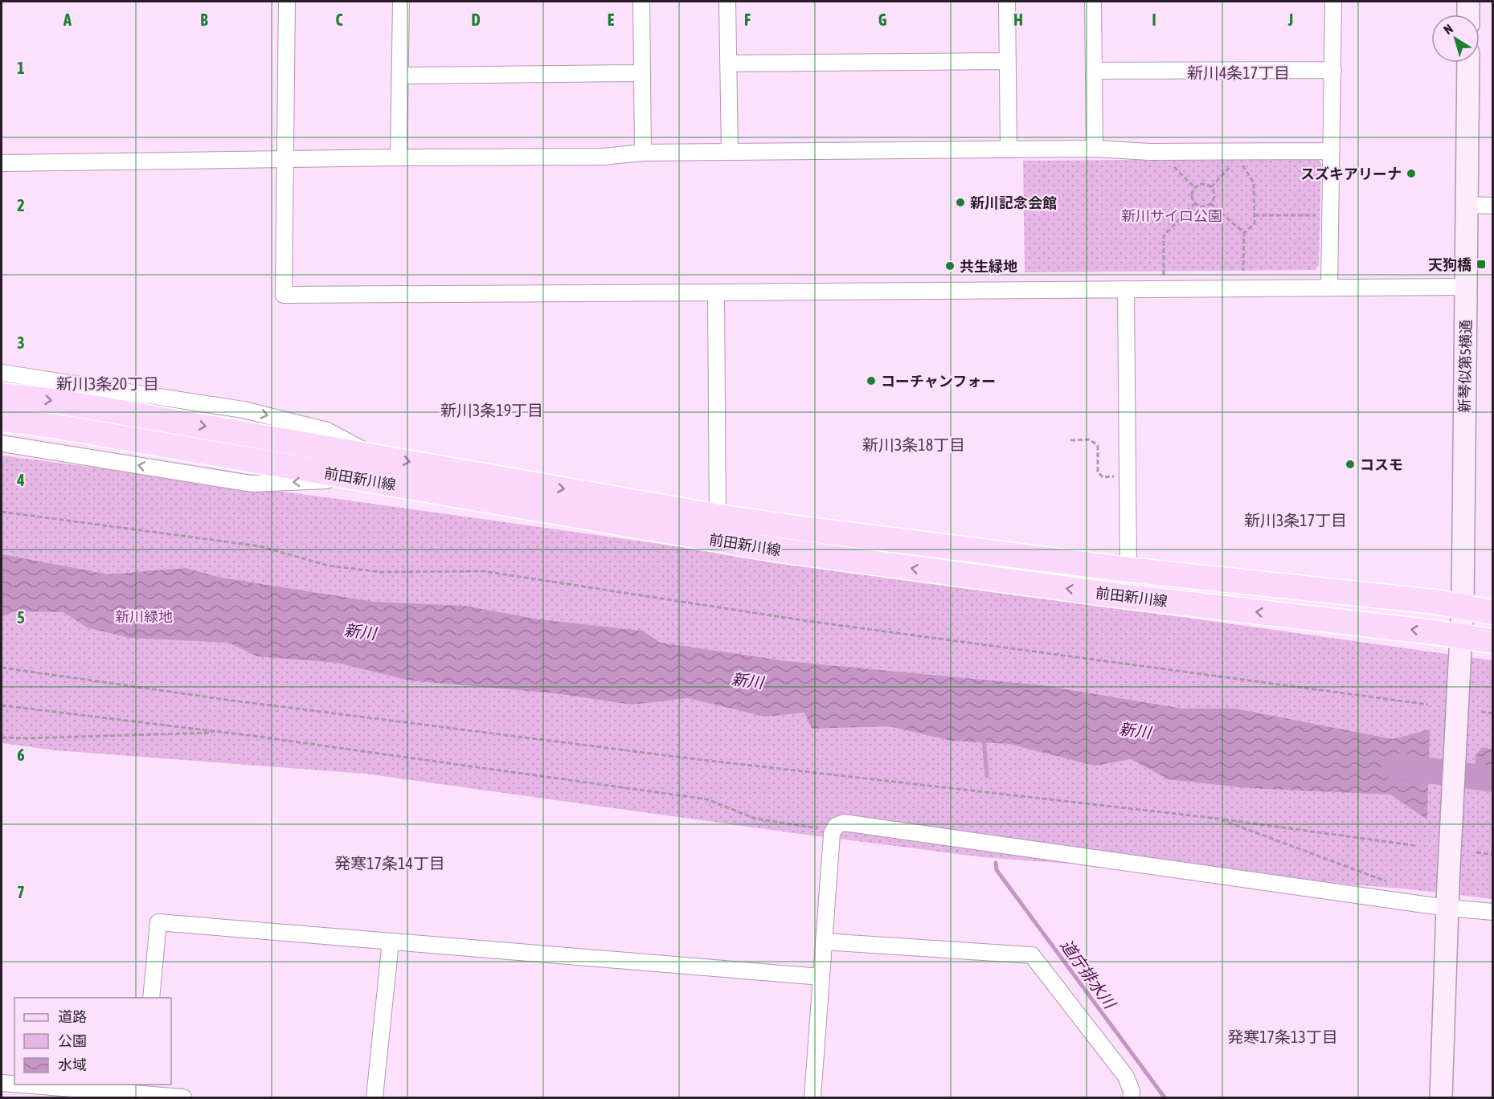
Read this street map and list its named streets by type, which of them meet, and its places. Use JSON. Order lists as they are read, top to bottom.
{
  "streets": {
    "main road": ["前田新川線"],
    "street": ["新琴似第5横通"]
  },
  "crossings": [
    ["新琴似第5横通", "前田新川線"]
  ],
  "districts": [
    "新川4条17丁目",
    "新川3条20丁目",
    "新川3条19丁目",
    "新川3条18丁目",
    "新川3条17丁目",
    "発寒17条14丁目",
    "発寒17条13丁目"
  ],
  "water": ["新川", "道庁排水川"],
  "parks": ["新川サイロ公園", "新川緑地"],
  "places": {
    "other": [
      "スズキアリーナ",
      "新川記念会館",
      "共生緑地",
      "コーチャンフォー",
      "コスモ"
    ],
    "transit": ["天狗橋"]
  },
  "legend": ["道路", "公園", "水域"],
  "north": "top left",
  "grid": {
    "columns": [
      "A",
      "B",
      "C",
      "D",
      "E",
      "F",
      "G",
      "H",
      "I",
      "J"
    ],
    "rows": [
      "1",
      "2",
      "3",
      "4",
      "5",
      "6",
      "7"
    ]
  }
}
